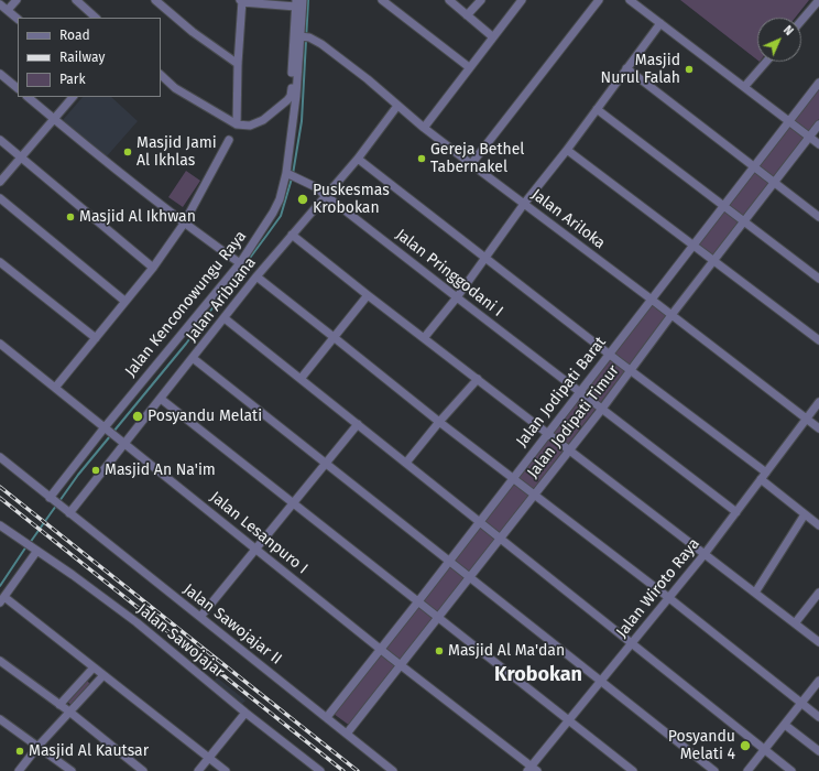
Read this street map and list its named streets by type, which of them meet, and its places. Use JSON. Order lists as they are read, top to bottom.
{
  "streets": {
    "street": [
      "Jalan Ariloka",
      "Jalan Pringgodani I",
      "Jalan Aribuana",
      "Jalan Kenconowungu Raya",
      "Jalan Jodipati Barat",
      "Jalan Jodipati Timur",
      "Jalan Lesanpuro I",
      "Jalan Wiroto Raya",
      "Jalan Sawojajar II",
      "Jalan Sawojajar"
    ]
  },
  "crossings": [
    ["Jalan Ariloka", "Jalan Aribuana"],
    ["Jalan Ariloka", "Jalan Kenconowungu Raya"],
    ["Jalan Ariloka", "Jalan Jodipati Barat"],
    ["Jalan Ariloka", "Jalan Jodipati Timur"],
    ["Jalan Ariloka", "Jalan Wiroto Raya"],
    ["Jalan Pringgodani I", "Jalan Aribuana"],
    ["Jalan Pringgodani I", "Jalan Kenconowungu Raya"],
    ["Jalan Pringgodani I", "Jalan Jodipati Barat"],
    ["Jalan Pringgodani I", "Jalan Jodipati Timur"],
    ["Jalan Pringgodani I", "Jalan Wiroto Raya"],
    ["Jalan Aribuana", "Jalan Lesanpuro I"],
    ["Jalan Aribuana", "Jalan Sawojajar II"],
    ["Jalan Kenconowungu Raya", "Jalan Lesanpuro I"],
    ["Jalan Kenconowungu Raya", "Jalan Sawojajar II"],
    ["Jalan Jodipati Barat", "Jalan Lesanpuro I"],
    ["Jalan Jodipati Barat", "Jalan Sawojajar II"],
    ["Jalan Jodipati Timur", "Jalan Lesanpuro I"],
    ["Jalan Jodipati Timur", "Jalan Sawojajar II"],
    ["Jalan Lesanpuro I", "Jalan Wiroto Raya"]
  ],
  "districts": ["Krobokan"],
  "places": [
    "Masjid Nurul Falah",
    "Masjid Jami Al Ikhlas",
    "Gereja Bethel Tabernakel",
    "Puskesmas Krobokan",
    "Masjid Al Ikhwan",
    "Posyandu Melati",
    "Masjid An Na'im",
    "Masjid Al Ma'dan",
    "Posyandu Melati 4",
    "Masjid Al Kautsar"
  ],
  "legend": ["Road", "Railway", "Park"],
  "north": "top right"
}
